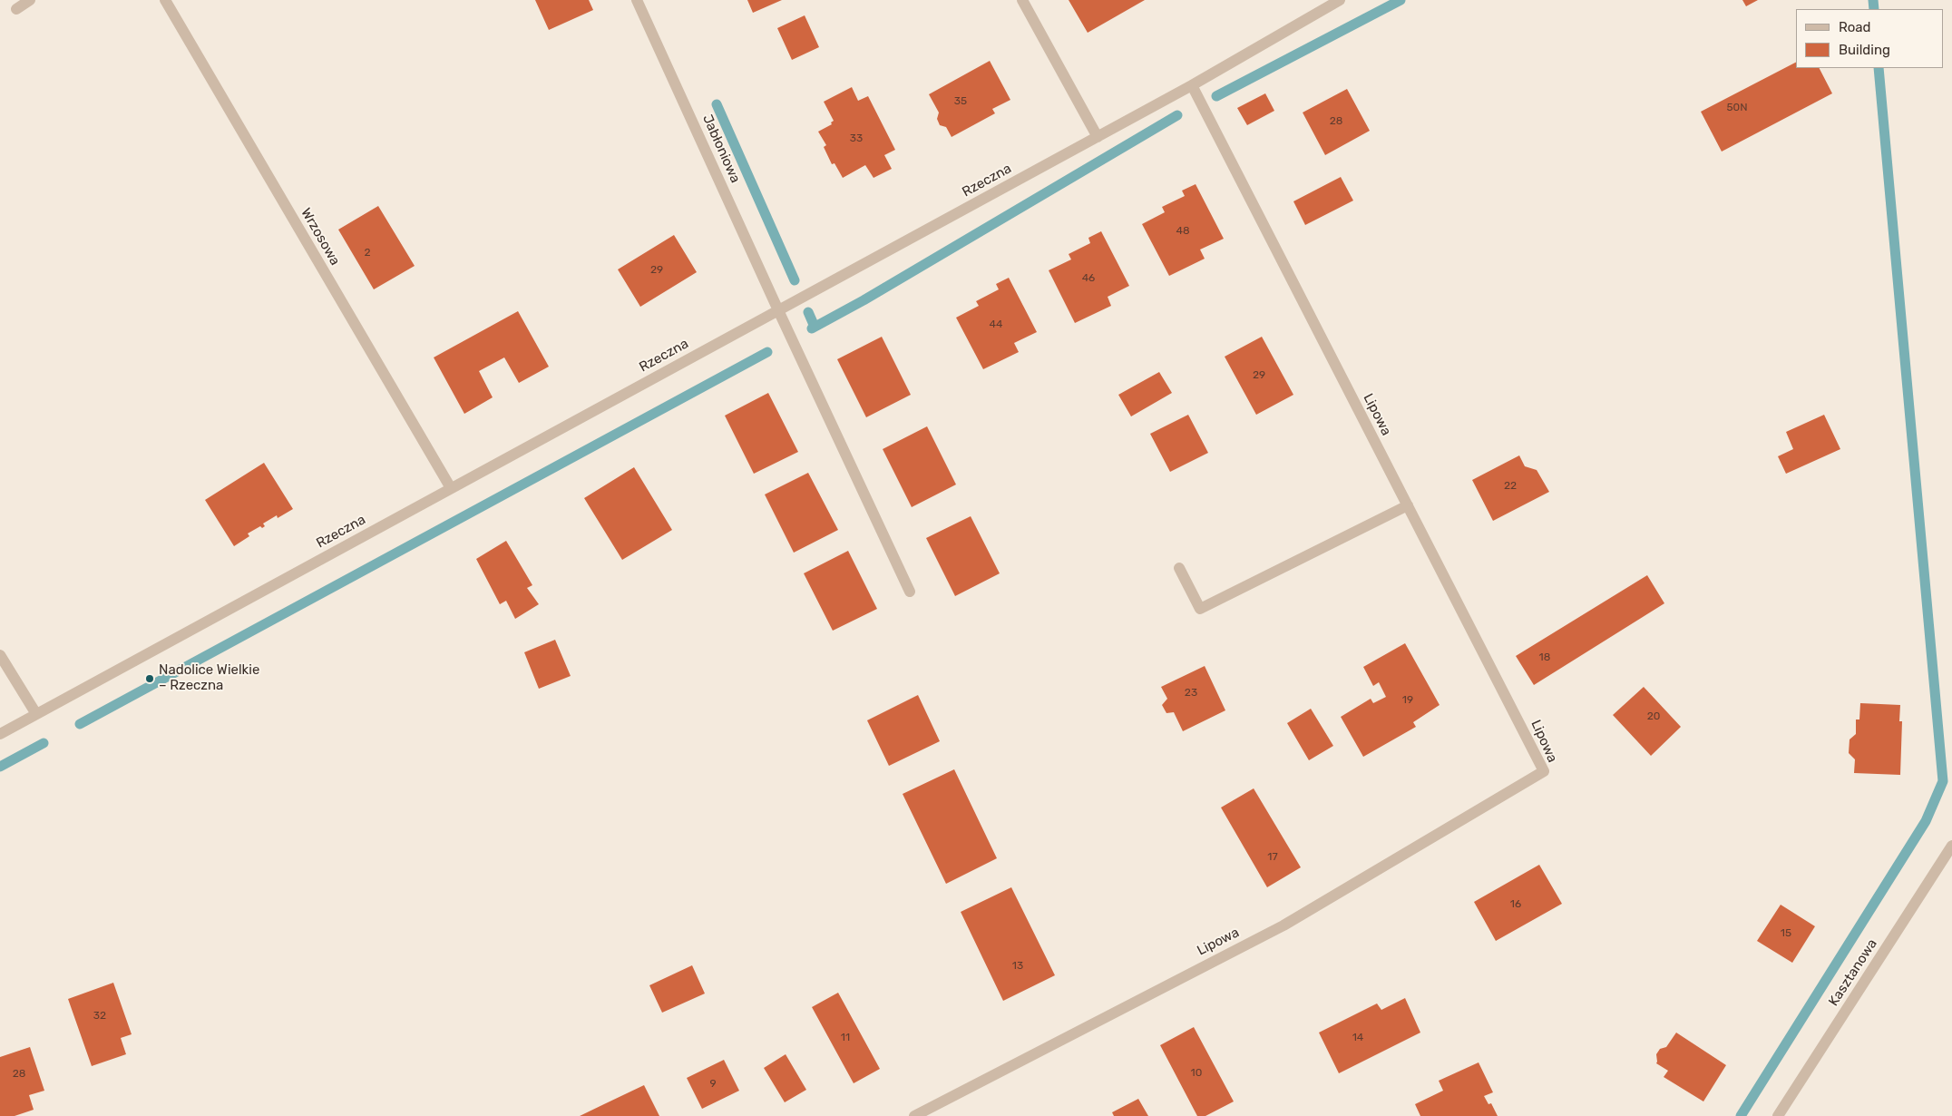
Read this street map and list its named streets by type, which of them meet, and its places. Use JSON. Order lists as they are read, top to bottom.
{
  "streets": {
    "street": [
      "Jabłoniowa",
      "Rzeczna",
      "Wrzosowa",
      "Lipowa",
      "Kasztanowa"
    ]
  },
  "crossings": [
    ["Jabłoniowa", "Rzeczna"],
    ["Rzeczna", "Wrzosowa"],
    ["Rzeczna", "Lipowa"]
  ],
  "places": ["Nadolice Wielkie – Rzeczna"],
  "house_numbers": [
    "35",
    "50N",
    "28",
    "33",
    "48",
    "2",
    "29",
    "46",
    "44",
    "29",
    "22",
    "18",
    "23",
    "19",
    "20",
    "17",
    "16",
    "15",
    "13",
    "32",
    "11",
    "14",
    "10",
    "28",
    "9"
  ],
  "legend": ["Road", "Building"]
}
